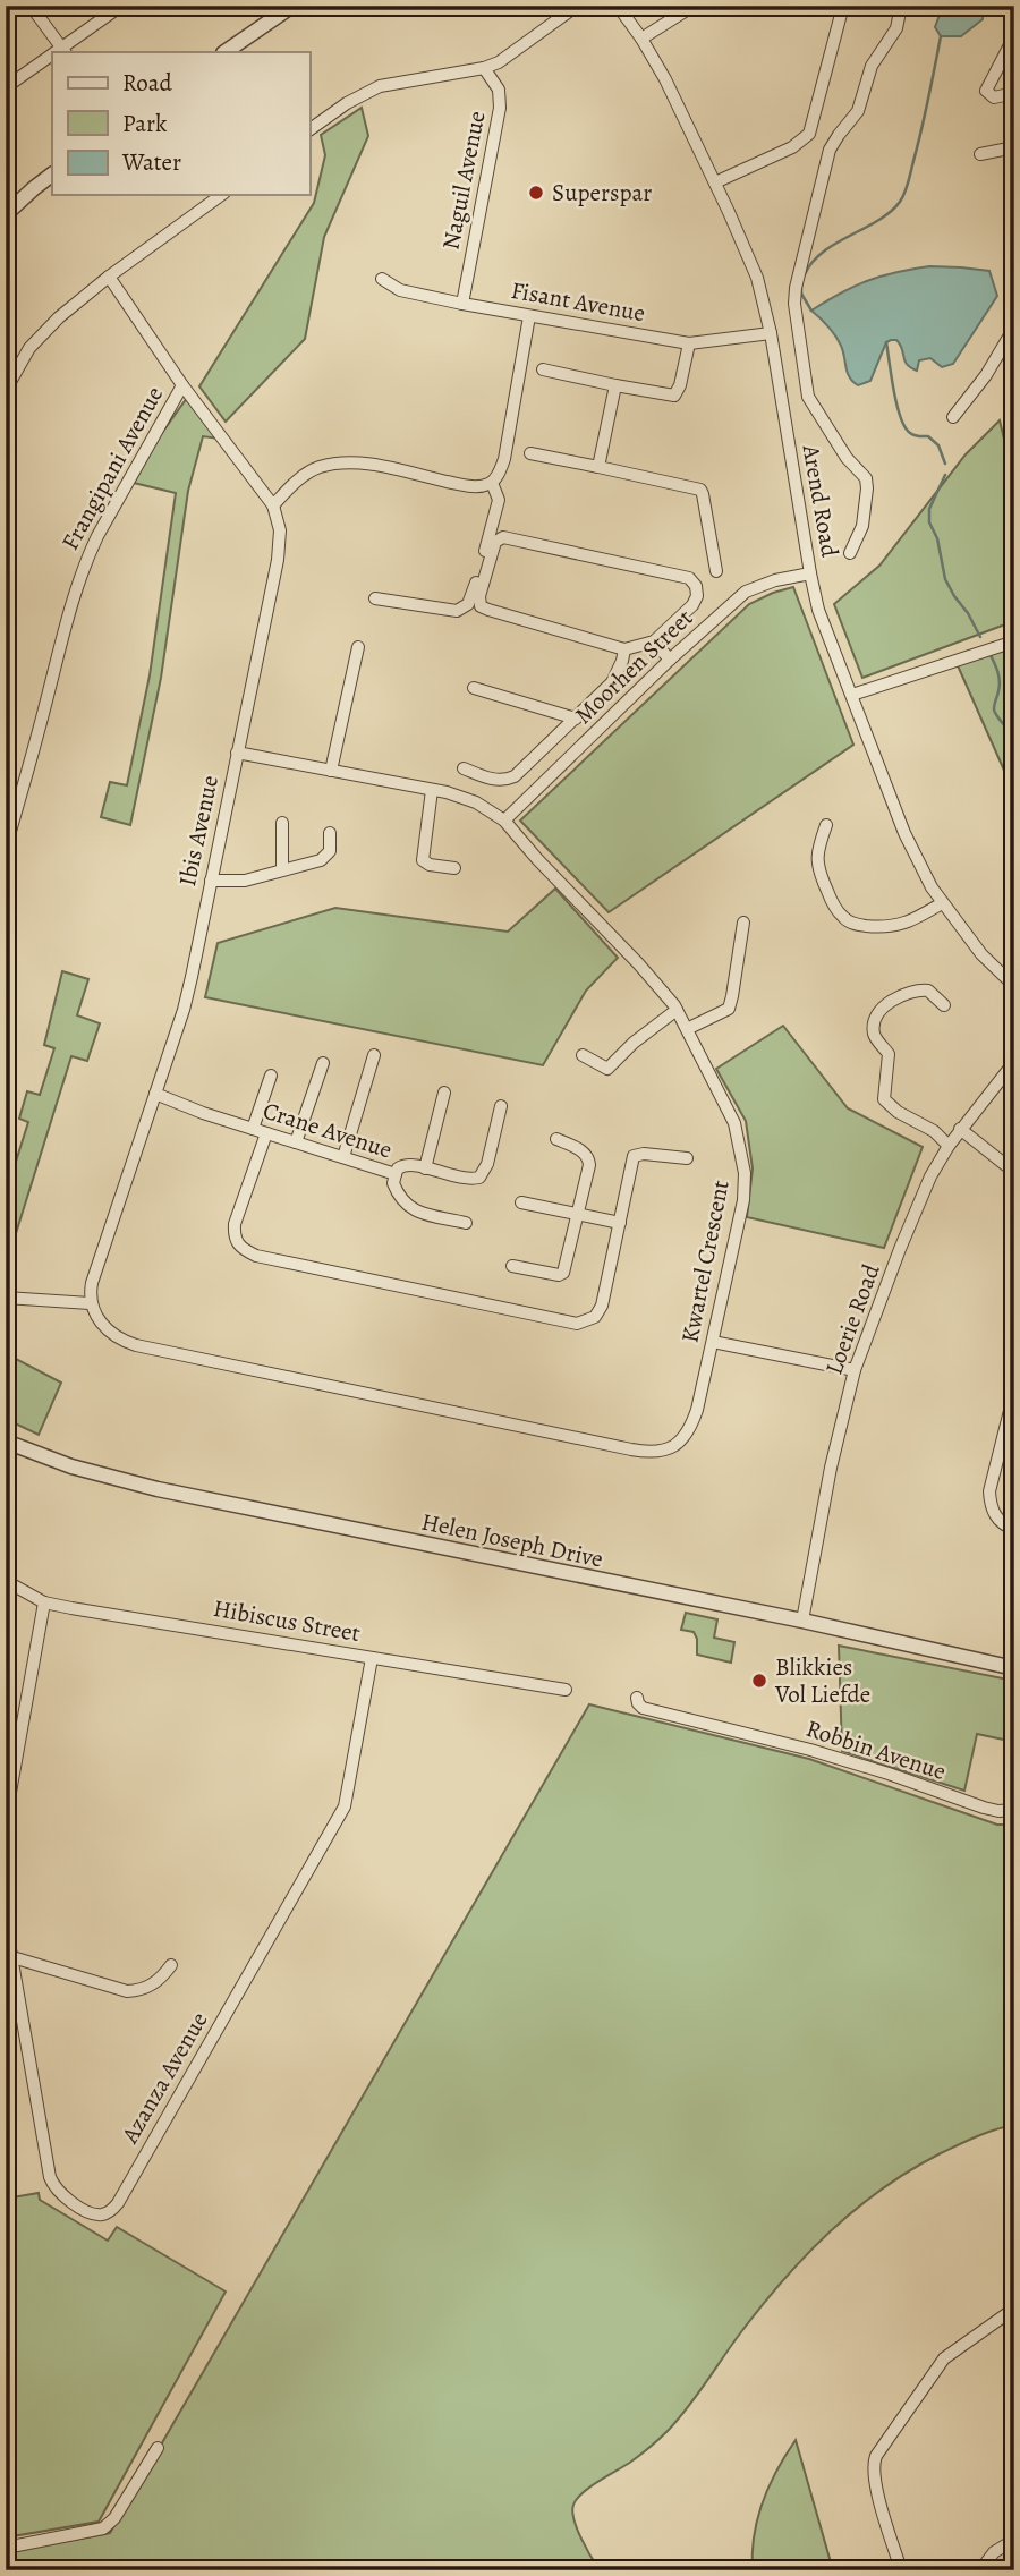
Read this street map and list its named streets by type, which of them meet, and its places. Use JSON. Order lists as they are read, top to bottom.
{
  "streets": {
    "street": [
      "Naguil Avenue",
      "Fisant Avenue",
      "Frangipani Avenue",
      "Arend Road",
      "Moorhen Street",
      "Ibis Avenue",
      "Crane Avenue",
      "Kwartel Crescent",
      "Loerie Road",
      "Helen Joseph Drive",
      "Hibiscus Street",
      "Robbin Avenue",
      "Azanza Avenue"
    ]
  },
  "crossings": [
    ["Naguil Avenue", "Fisant Avenue"],
    ["Fisant Avenue", "Arend Road"],
    ["Frangipani Avenue", "Ibis Avenue"],
    ["Arend Road", "Moorhen Street"],
    ["Moorhen Street", "Kwartel Crescent"],
    ["Ibis Avenue", "Crane Avenue"],
    ["Ibis Avenue", "Kwartel Crescent"],
    ["Loerie Road", "Helen Joseph Drive"],
    ["Hibiscus Street", "Azanza Avenue"]
  ],
  "places": ["Superspar", "Blikkies Vol Liefde"],
  "legend": ["Road", "Park", "Water"]
}
